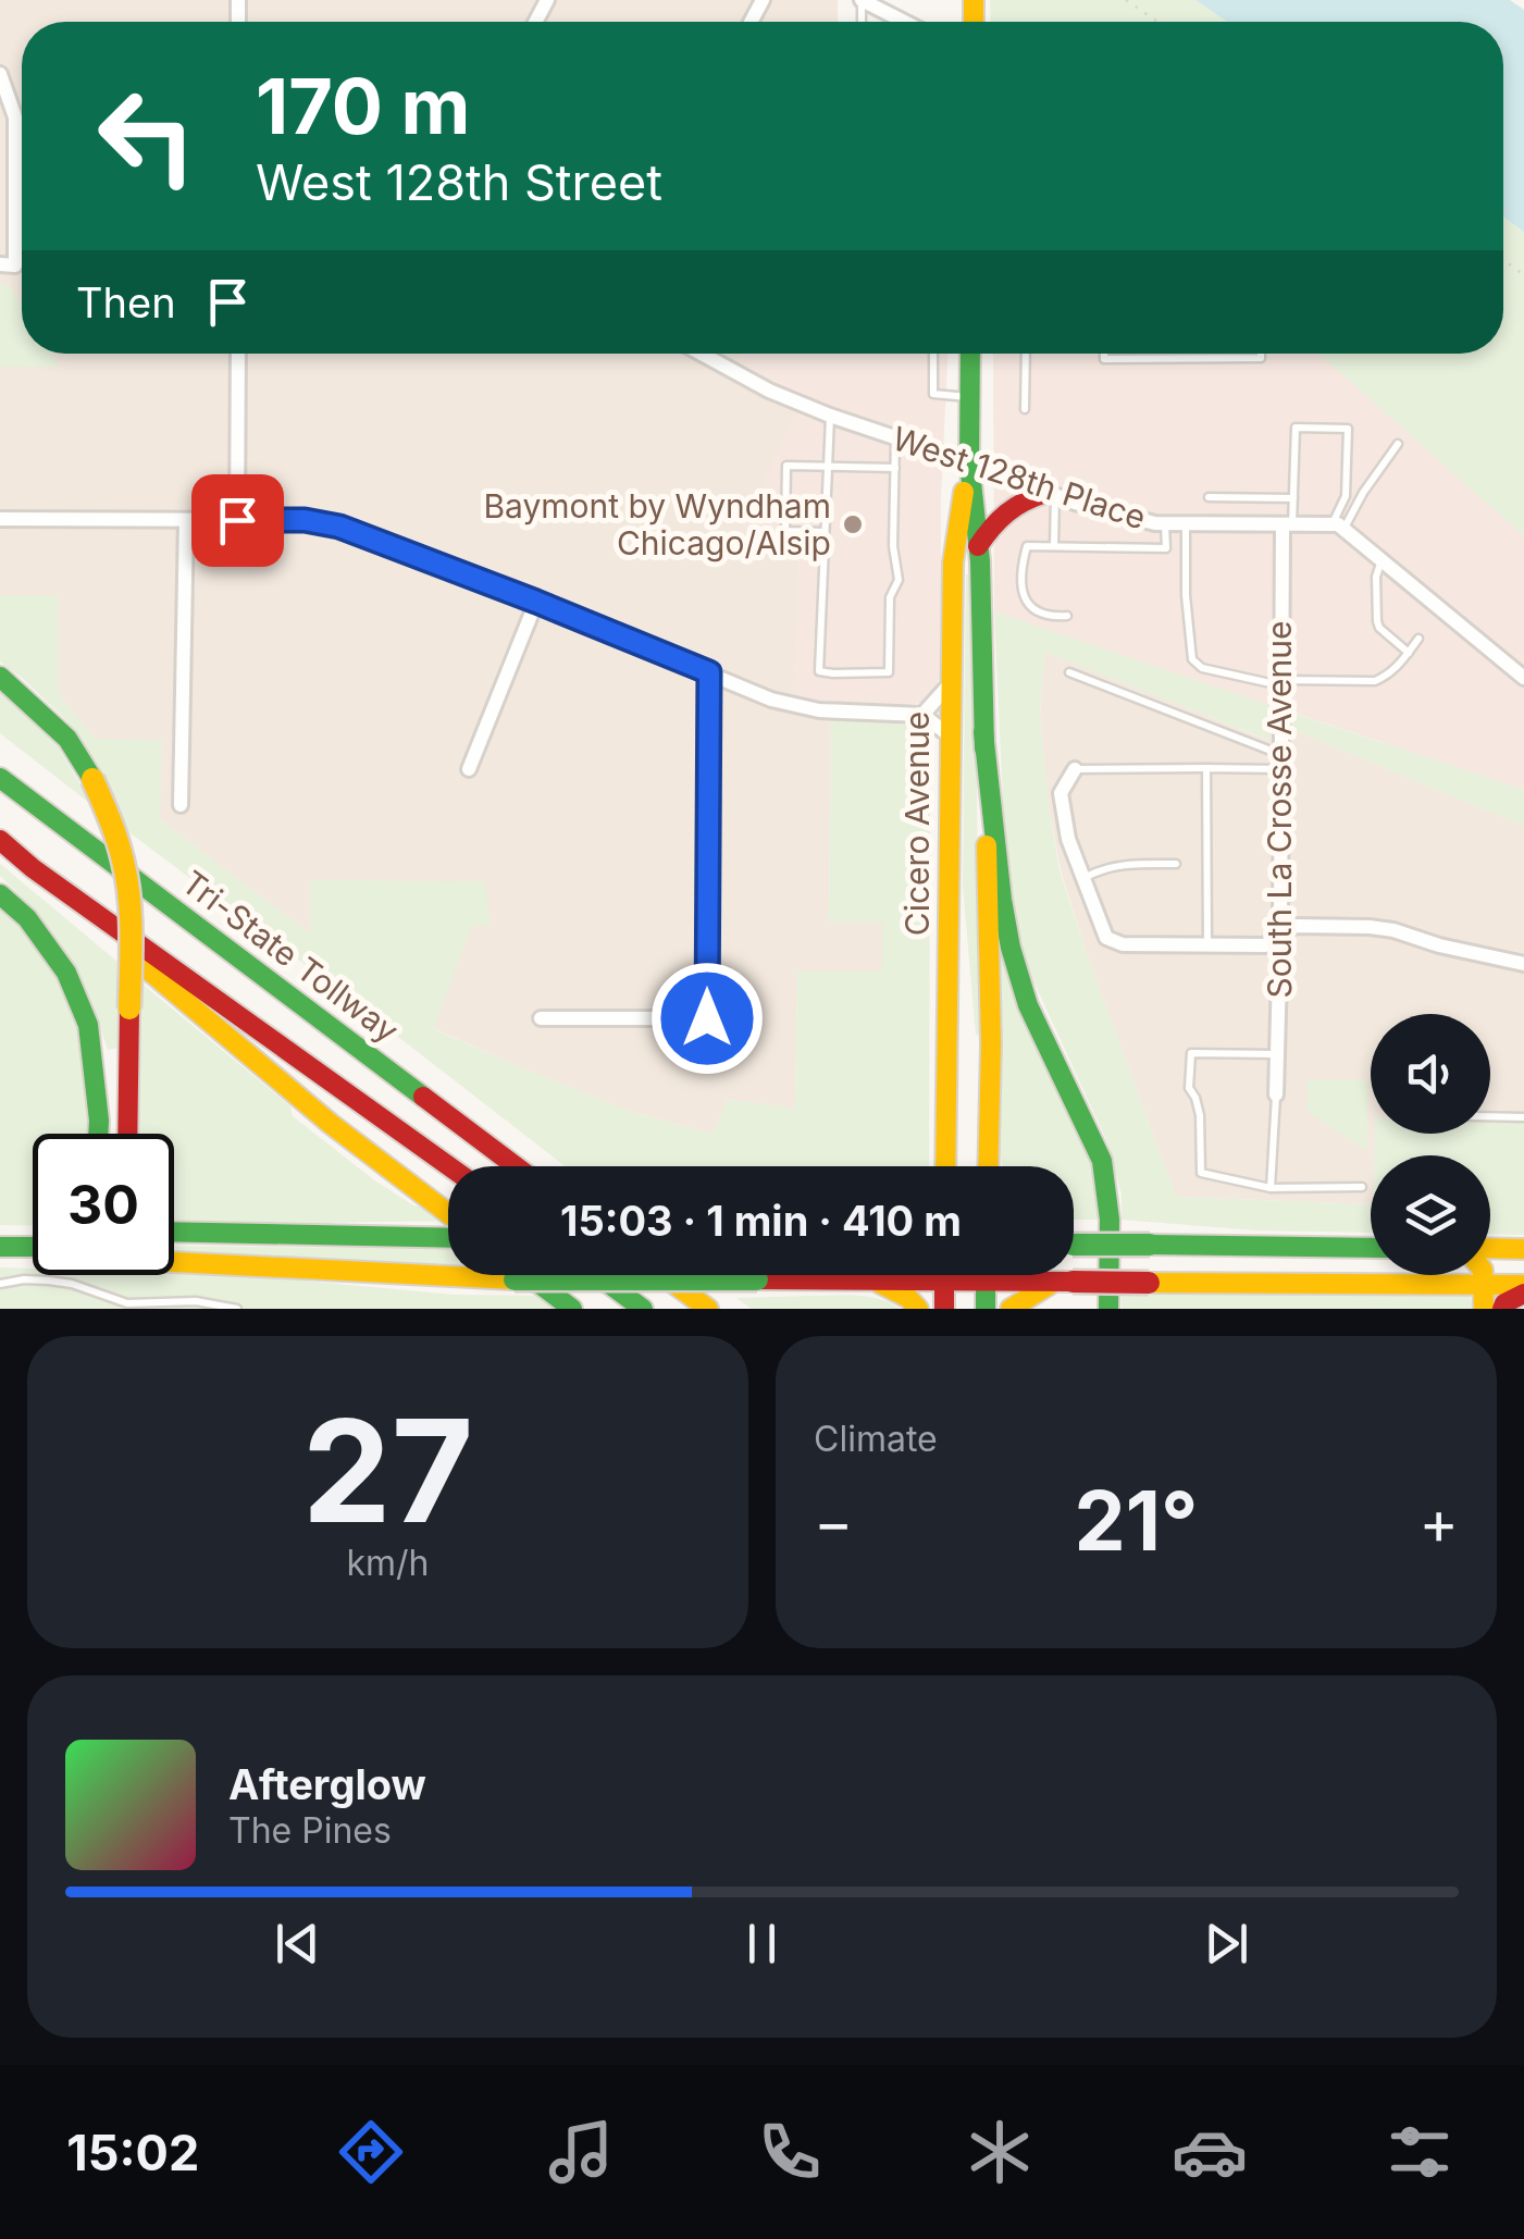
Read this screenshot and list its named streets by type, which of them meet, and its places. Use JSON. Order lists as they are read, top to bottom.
{
  "streets": {
    "main road": ["Cicero Avenue", "Tri-State Tollway"],
    "street": ["West 128th Place", "South La Crosse Avenue"]
  },
  "crossings": [
    ["West 128th Place", "South La Crosse Avenue"],
    ["West 128th Place", "Cicero Avenue"]
  ],
  "places": ["Baymont by Wyndham Chicago/Alsip"],
  "page": {
    "turn": ["170 m", "West 128th Street"],
    "then": "Then",
    "limit": "30",
    "trip": "15:03 · 1 min · 410 m",
    "tile": [
      ["27", "km/h"],
      "Climate"
    ],
    "heat": ["−", "21°", "+"],
    "song": ["Afterglow", "The Pines"],
    "tabs": "15:02"
  }
}
